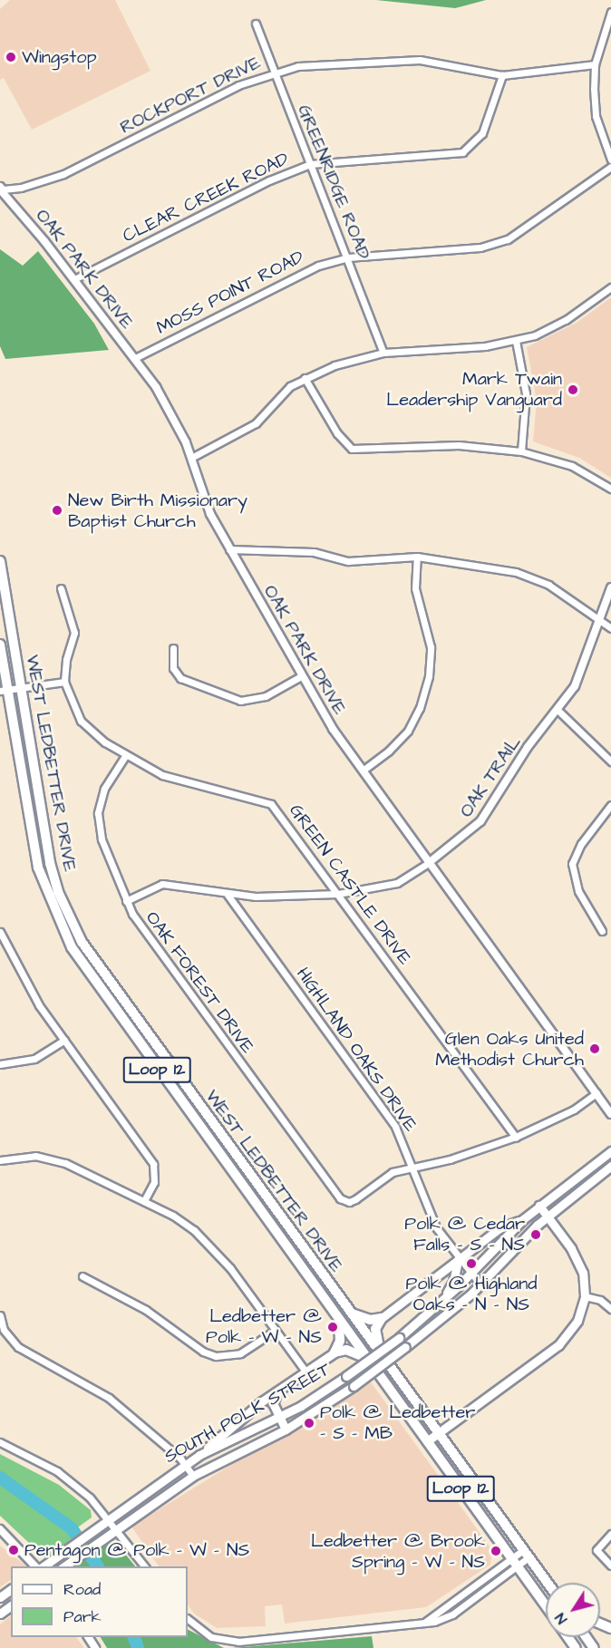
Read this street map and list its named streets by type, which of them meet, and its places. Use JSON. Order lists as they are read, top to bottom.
{
  "streets": {
    "main road": ["WEST LEDBETTER DRIVE", "Loop 12", "SOUTH POLK STREET"],
    "street": [
      "ROCKPORT DRIVE",
      "GREENRIDGE ROAD",
      "CLEAR CREEK ROAD",
      "OAK PARK DRIVE",
      "MOSS POINT ROAD",
      "OAK TRAIL",
      "GREEN CASTLE DRIVE",
      "OAK FOREST DRIVE",
      "HIGHLAND OAKS DRIVE"
    ]
  },
  "crossings": [
    ["ROCKPORT DRIVE", "GREENRIDGE ROAD"],
    ["ROCKPORT DRIVE", "CLEAR CREEK ROAD"],
    ["ROCKPORT DRIVE", "OAK PARK DRIVE"],
    ["GREENRIDGE ROAD", "CLEAR CREEK ROAD"],
    ["GREENRIDGE ROAD", "MOSS POINT ROAD"],
    ["CLEAR CREEK ROAD", "OAK PARK DRIVE"],
    ["OAK PARK DRIVE", "MOSS POINT ROAD"],
    ["OAK PARK DRIVE", "OAK TRAIL"],
    ["OAK TRAIL", "GREEN CASTLE DRIVE"],
    ["OAK TRAIL", "OAK FOREST DRIVE"],
    ["OAK TRAIL", "HIGHLAND OAKS DRIVE"],
    ["GREEN CASTLE DRIVE", "OAK FOREST DRIVE"],
    ["OAK FOREST DRIVE", "HIGHLAND OAKS DRIVE"],
    ["HIGHLAND OAKS DRIVE", "SOUTH POLK STREET"]
  ],
  "places": [
    "Wingstop",
    "Mark Twain Leadership Vanguard",
    "New Birth Missionary Baptist Church",
    "Glen Oaks United Methodist Church",
    "Polk @ Cedar Falls - S - NS",
    "Polk @ Highland Oaks - N - NS",
    "Ledbetter @ Polk - W - NS",
    "Polk @ Ledbetter - S - MB",
    "Pentagon @ Polk - W - NS",
    "Ledbetter @ Brook Spring - W - NS"
  ],
  "legend": ["Road", "Park"],
  "north": "bottom left"
}
